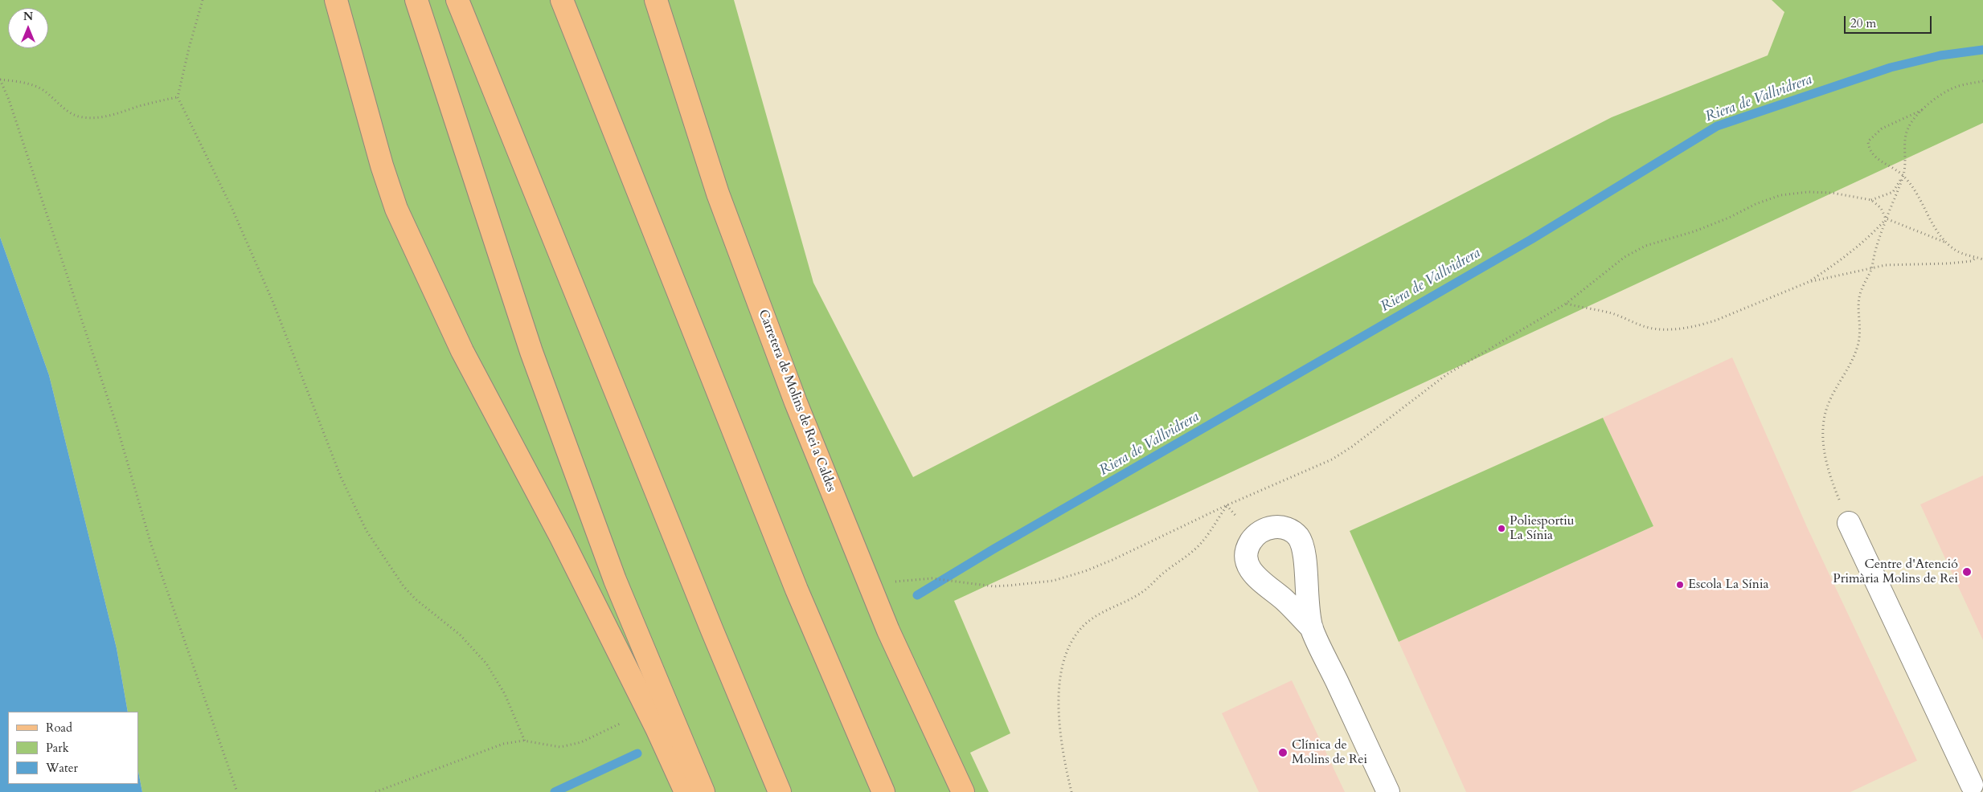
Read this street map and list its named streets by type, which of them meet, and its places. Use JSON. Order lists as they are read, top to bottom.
{
  "streets": {
    "main road": ["Carretera de Molins de Rei a Caldes"]
  },
  "water": ["Riera de Vallvidrera"],
  "places": [
    "Poliesportiu La Sínia",
    "Centre d'Atenció Primària Molins de Rei",
    "Escola La Sínia",
    "Clínica de Molins de Rei"
  ],
  "legend": ["Road", "Park", "Water"],
  "scale_bar": "20 m",
  "north": "top"
}
